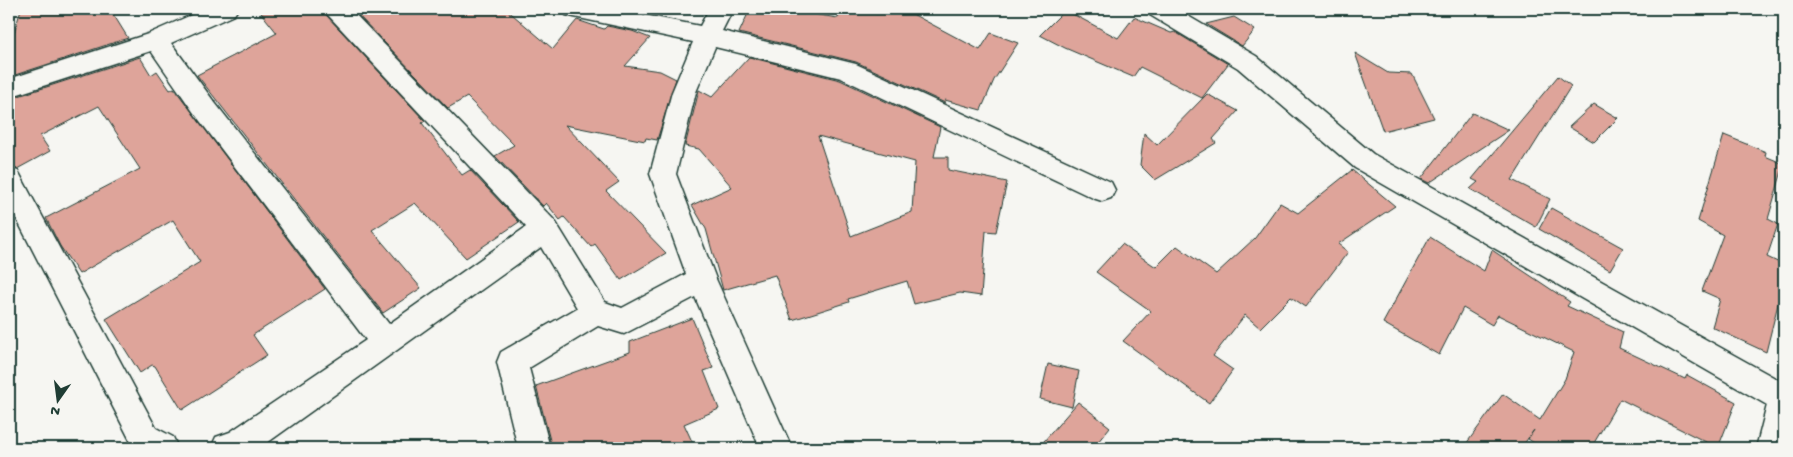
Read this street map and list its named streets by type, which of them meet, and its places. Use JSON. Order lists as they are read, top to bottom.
{
  "north": "bottom"
}
